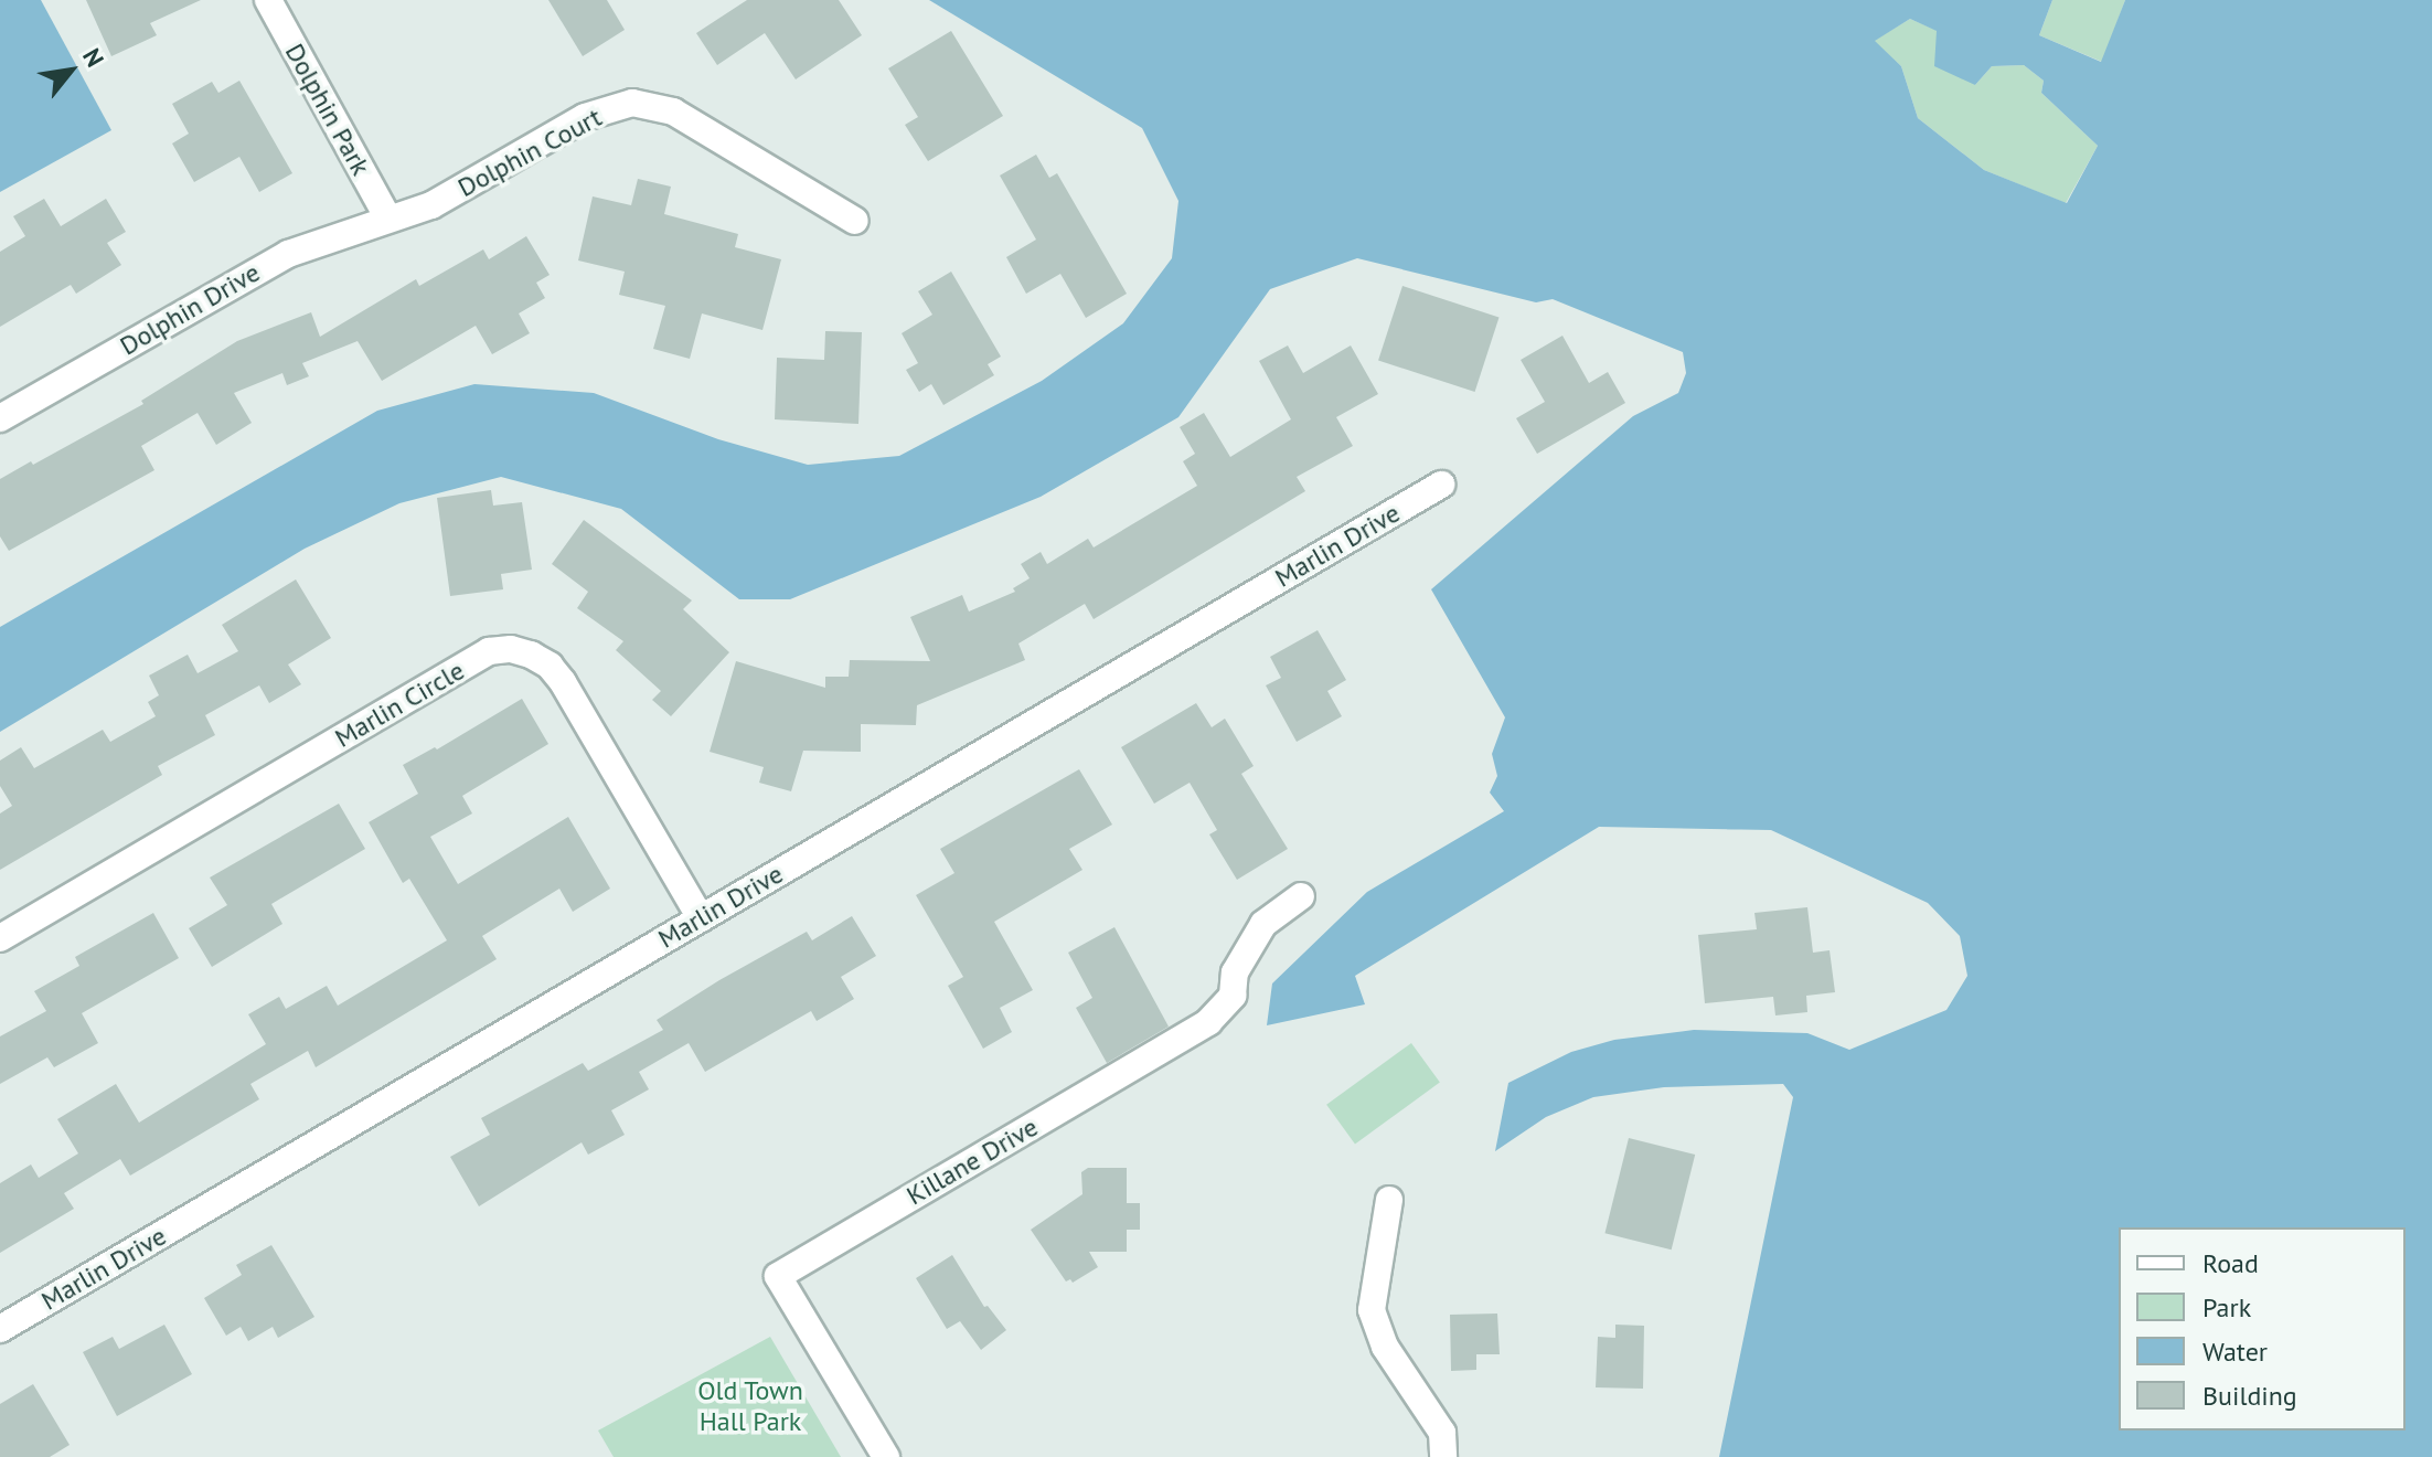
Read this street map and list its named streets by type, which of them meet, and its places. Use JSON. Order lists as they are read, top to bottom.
{
  "streets": {
    "street": [
      "Dolphin Park",
      "Dolphin Court",
      "Dolphin Drive",
      "Marlin Drive",
      "Marlin Circle",
      "Killane Drive"
    ]
  },
  "crossings": [
    ["Dolphin Park", "Dolphin Court"],
    ["Dolphin Park", "Dolphin Drive"],
    ["Dolphin Court", "Dolphin Drive"],
    ["Marlin Drive", "Marlin Circle"]
  ],
  "parks": ["Old Town Hall Park"],
  "legend": [
    "Road",
    "Park",
    "Water",
    "Building"
  ],
  "north": "top right"
}
